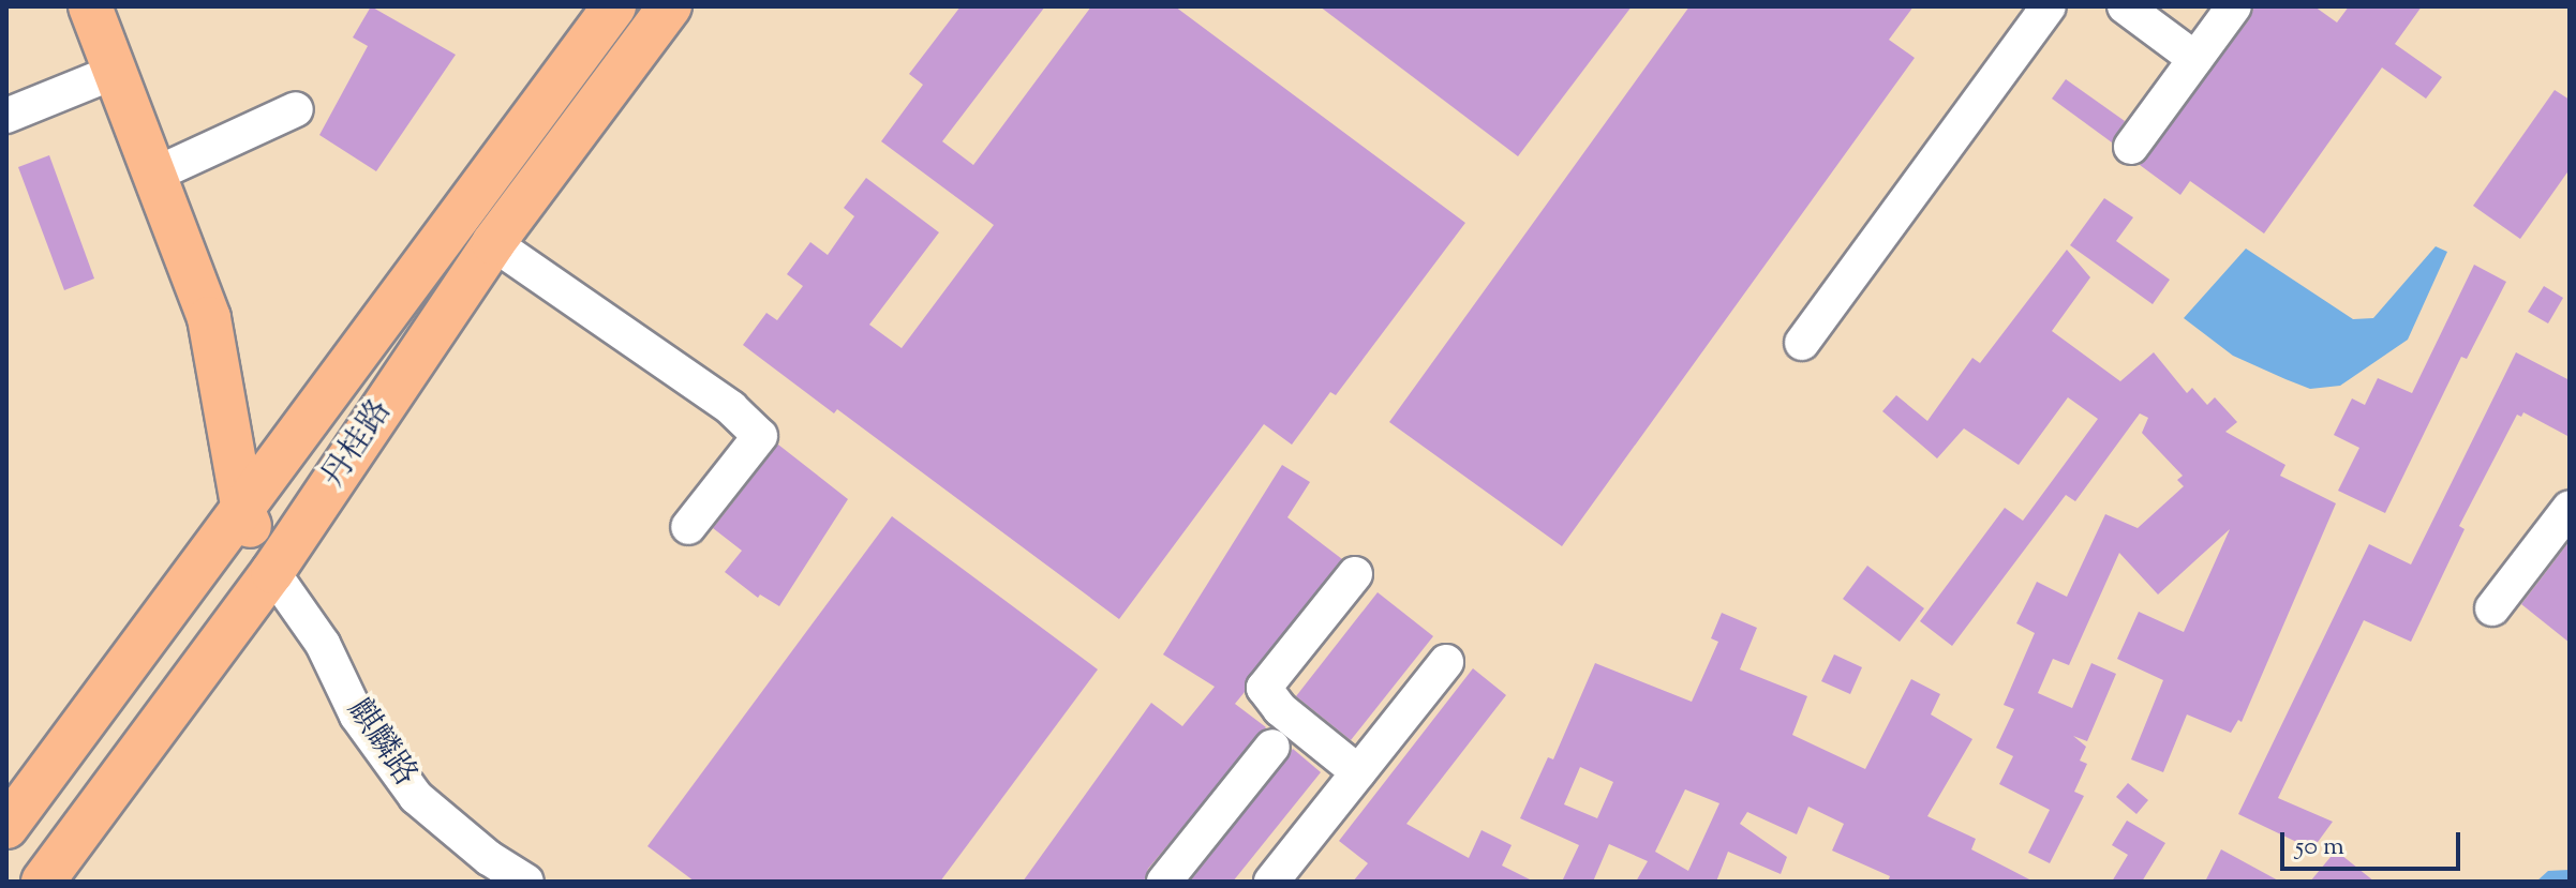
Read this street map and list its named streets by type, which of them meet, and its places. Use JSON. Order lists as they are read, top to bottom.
{
  "streets": {
    "main road": ["丹桂路"],
    "street": ["麒麟路"]
  },
  "crossings": [
    ["丹桂路", "麒麟路"]
  ],
  "scale_bar": "50 m"
}
